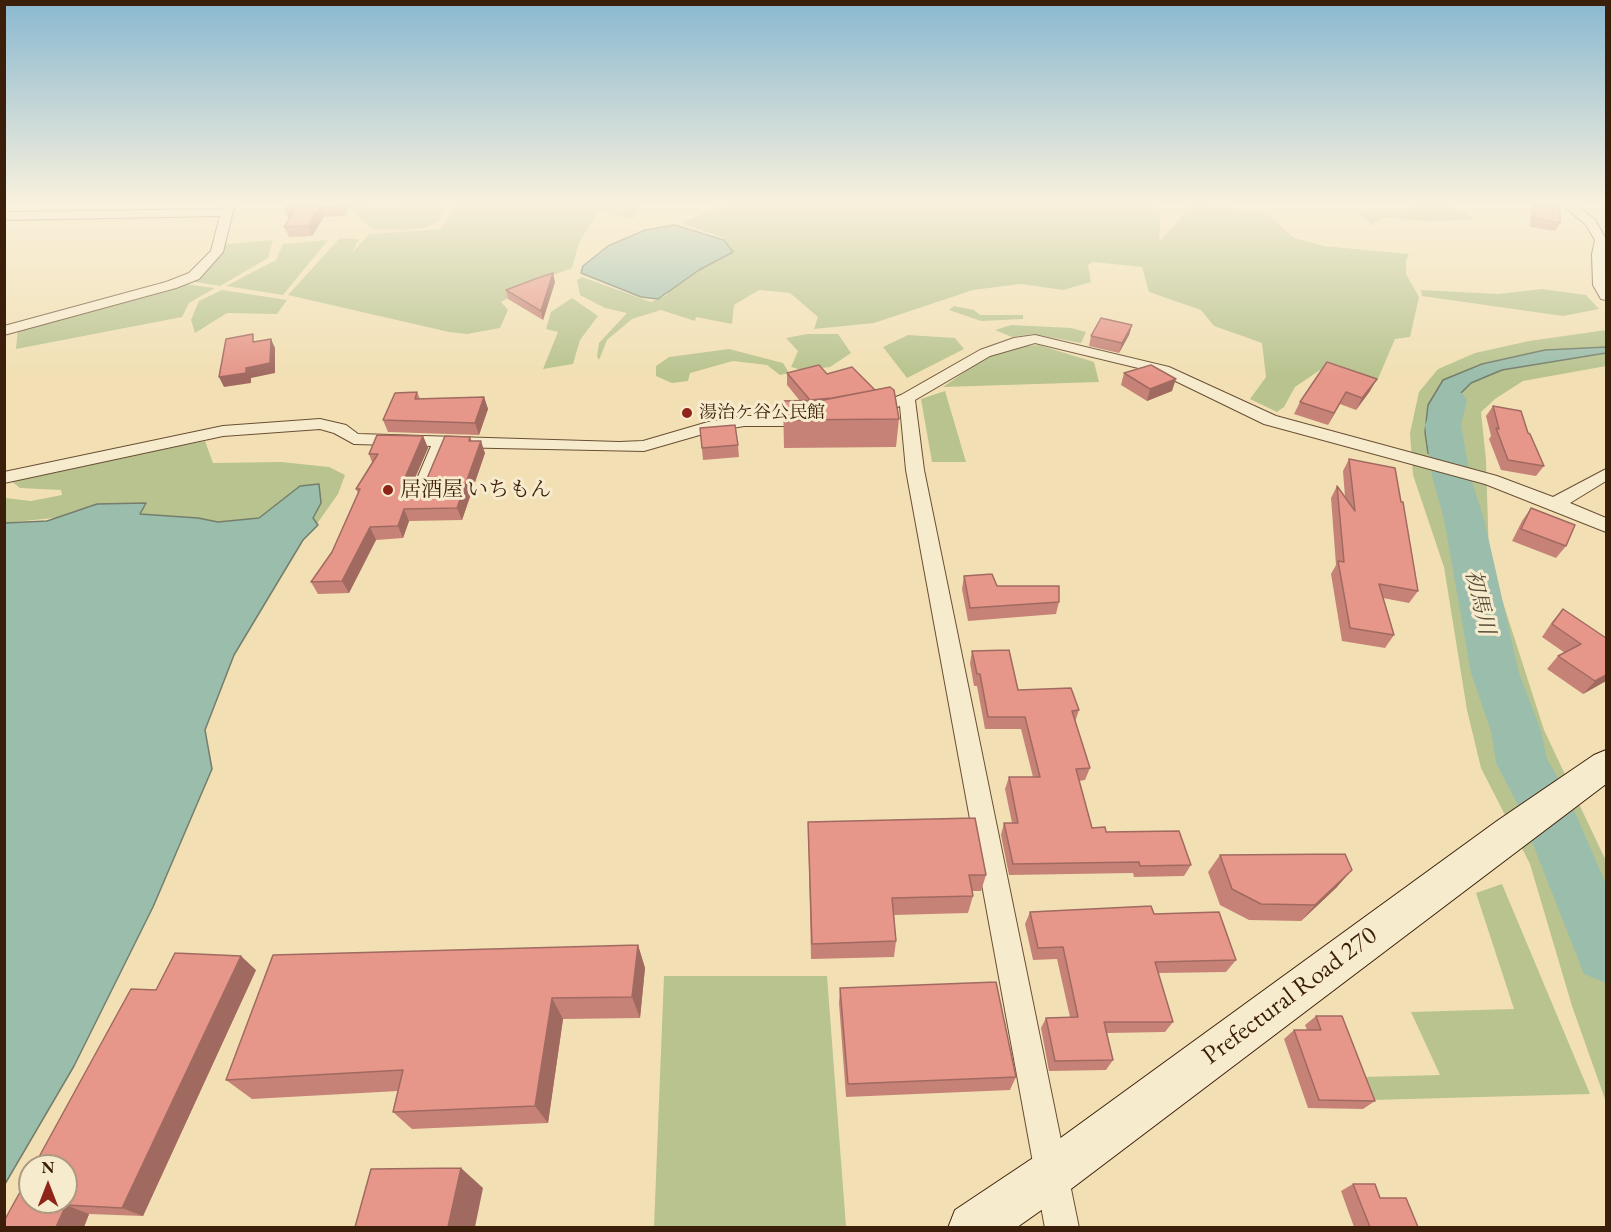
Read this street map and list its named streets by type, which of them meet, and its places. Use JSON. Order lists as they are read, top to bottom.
{
  "streets": {
    "main road": ["Prefectural Road 270"]
  },
  "water": ["初馬川"],
  "places": ["湯治ケ谷公民館", "居酒屋 いちもん"],
  "north": "top"
}
